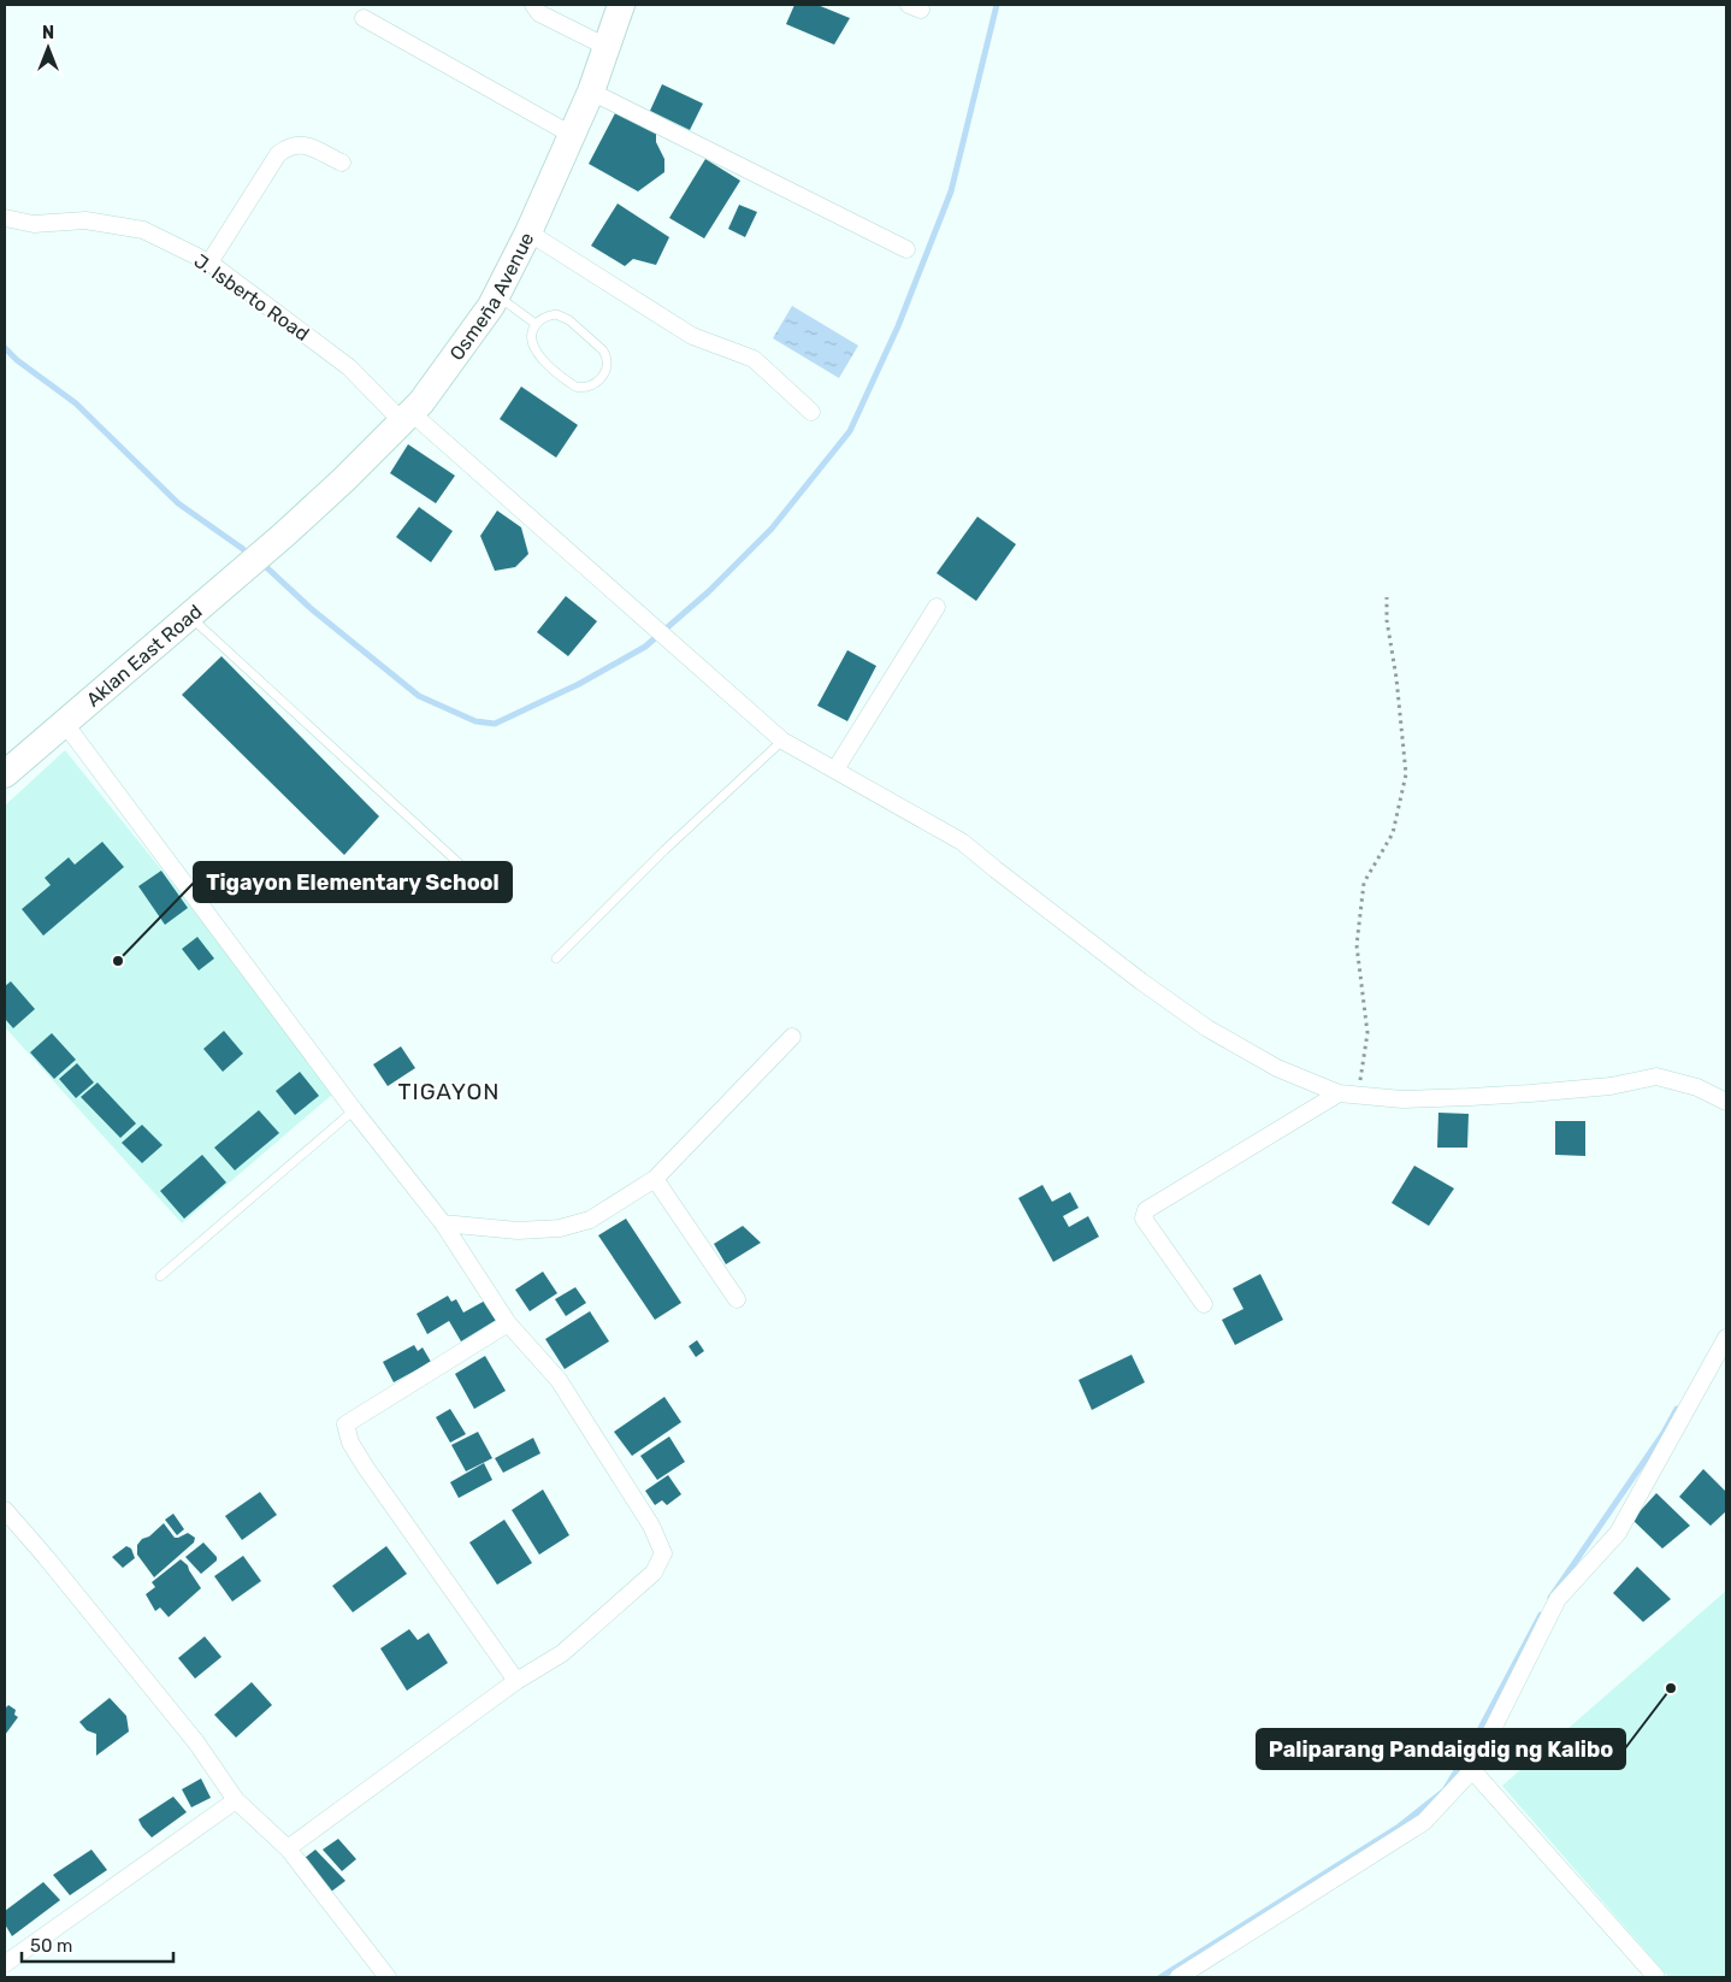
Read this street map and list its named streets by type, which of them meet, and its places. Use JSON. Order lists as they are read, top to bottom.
{
  "streets": {
    "main road": ["Osmeña Avenue", "Aklan East Road"],
    "street": ["J. Isberto Road"]
  },
  "crossings": [
    ["Osmeña Avenue", "J. Isberto Road"],
    ["Osmeña Avenue", "Aklan East Road"]
  ],
  "districts": ["TIGAYON"],
  "places": ["Tigayon Elementary School", "Paliparang Pandaigdig ng Kalibo"],
  "scale_bar": "50 m",
  "north": "top"
}
